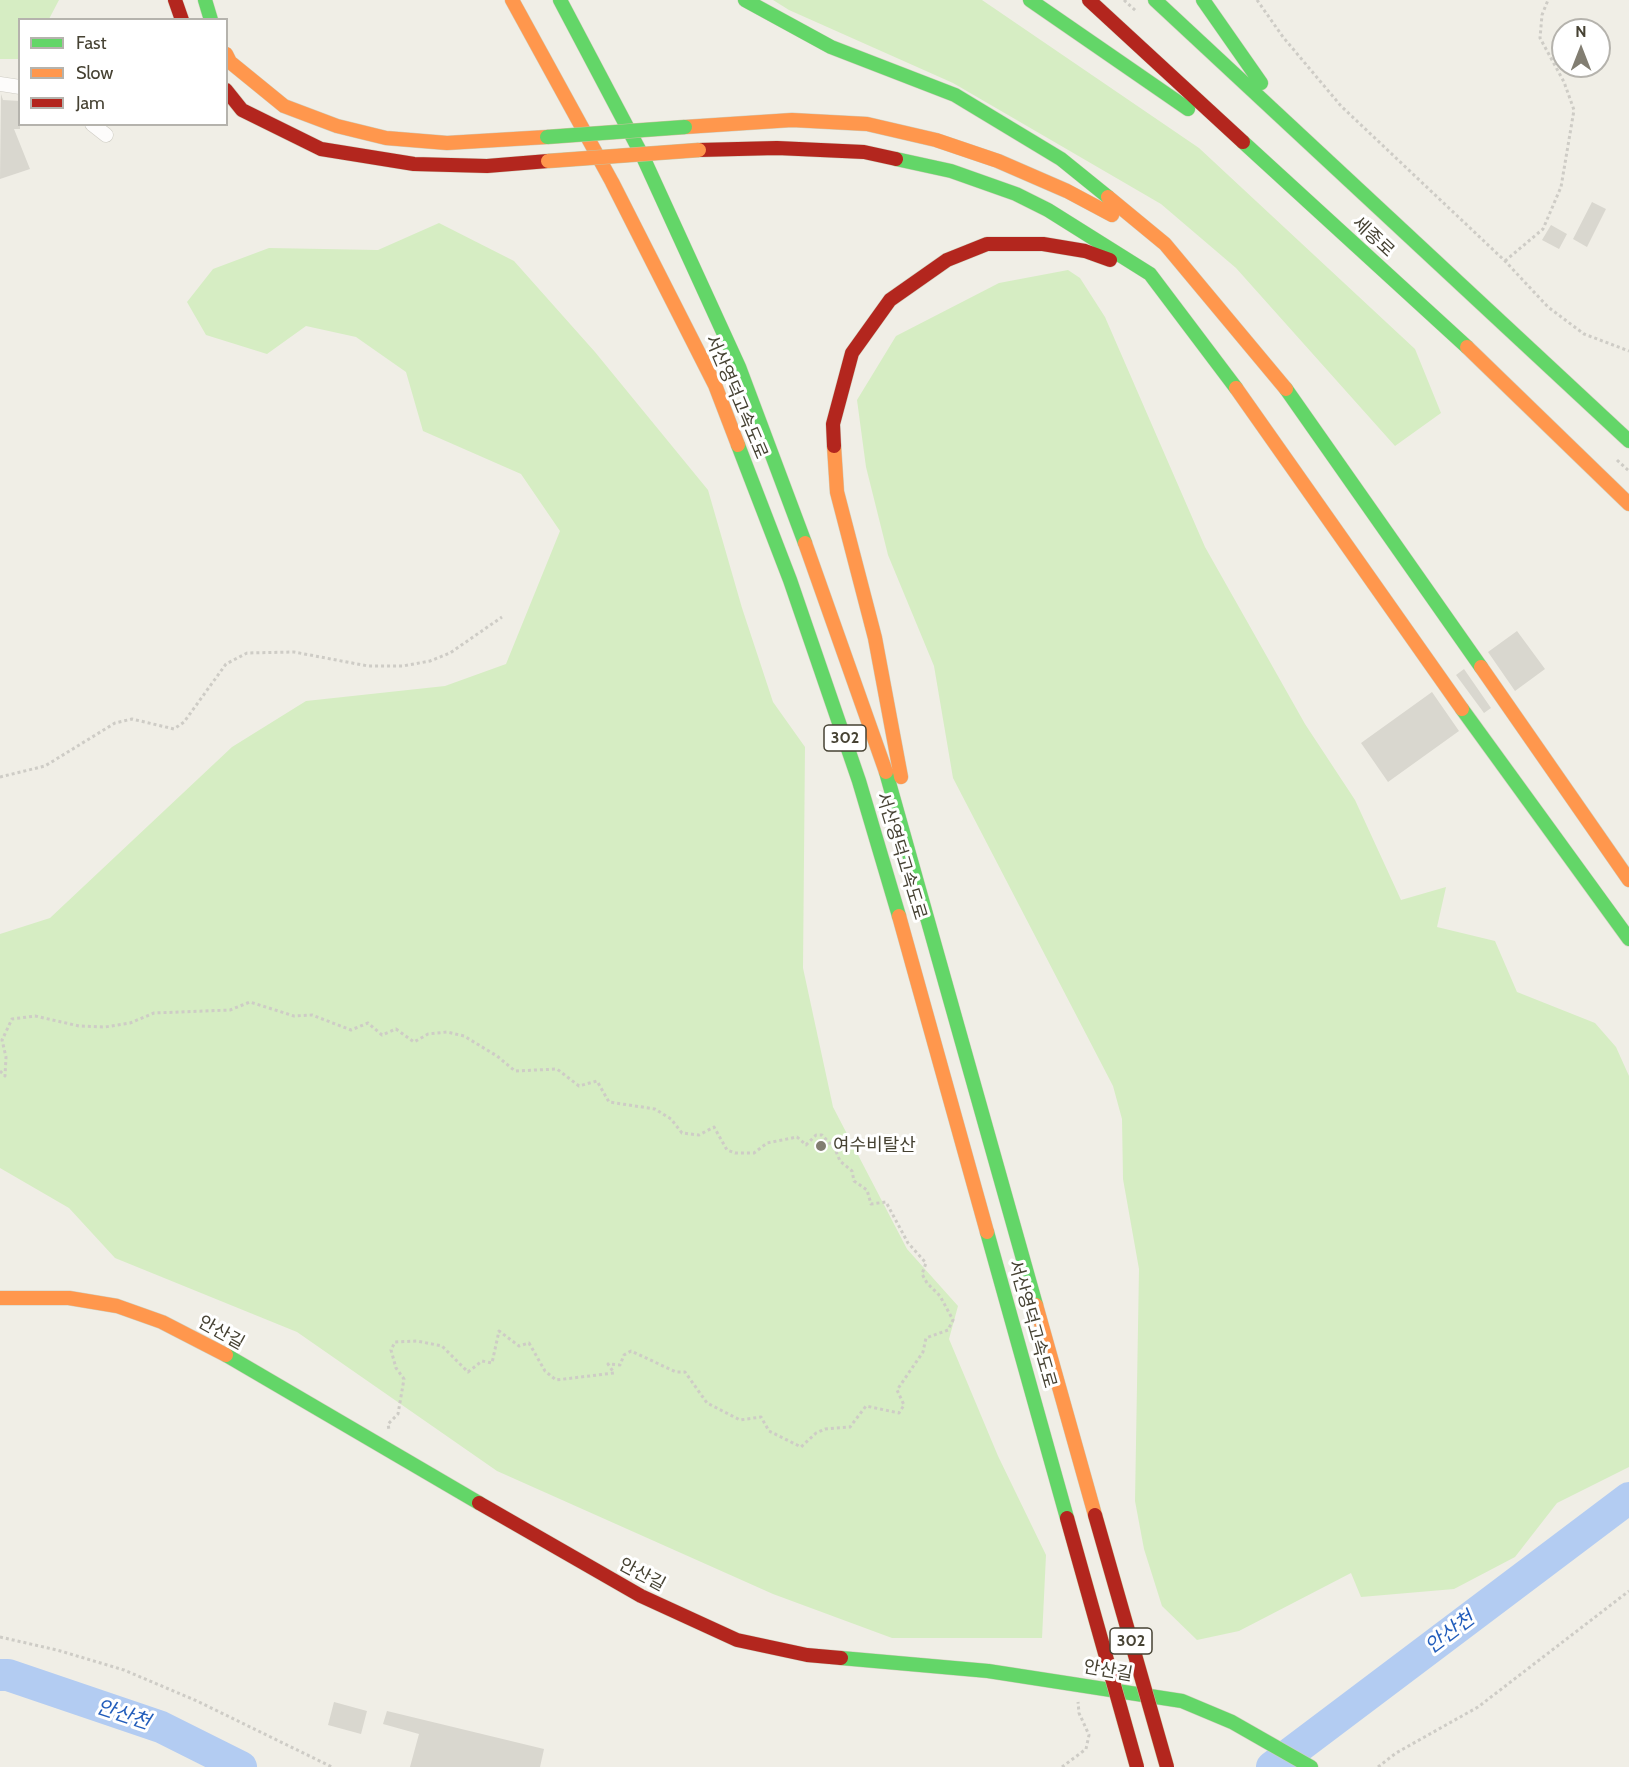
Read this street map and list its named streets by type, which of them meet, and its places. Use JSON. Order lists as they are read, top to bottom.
{
  "streets": {
    "main road": [
      "세종로",
      "서산영덕고속도로",
      "302",
      "안산길"
    ]
  },
  "water": ["안산천"],
  "places": ["여수비탈산"],
  "legend": ["Fast", "Slow", "Jam"],
  "north": "top"
}
